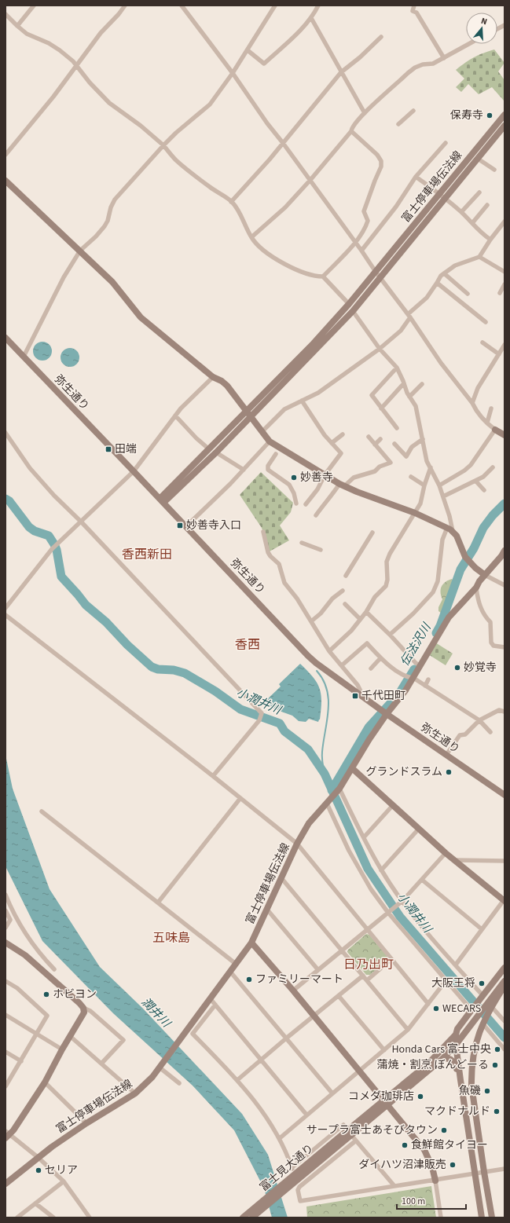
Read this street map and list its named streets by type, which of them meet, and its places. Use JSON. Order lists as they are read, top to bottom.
{
  "streets": {
    "street": ["富士停車場伝法線", "弥生通り", "富士見大通り"]
  },
  "crossings": [
    ["富士停車場伝法線", "弥生通り"]
  ],
  "districts": [
    "香西新田",
    "香西",
    "五味島",
    "日乃出町"
  ],
  "water": ["伝法沢川", "小潤井川", "潤井川"],
  "places": {
    "other": [
      "保寿寺",
      "妙善寺",
      "妙覚寺",
      "グランドスラム",
      "ファミリーマート",
      "大阪王将",
      "ホビヨン",
      "WECARS",
      "Honda Cars 富士中央",
      "蒲焼・割烹 ぼんどーる",
      "魚磯",
      "コメダ珈琲店",
      "マクドナルド",
      "サープラ富士あそびタウン",
      "食鮮館タイヨー",
      "ダイハツ沼津販売",
      "セリア"
    ],
    "transit": ["田端", "妙善寺入口", "千代田町"]
  },
  "scale_bar": "100 m",
  "north": "top"
}
